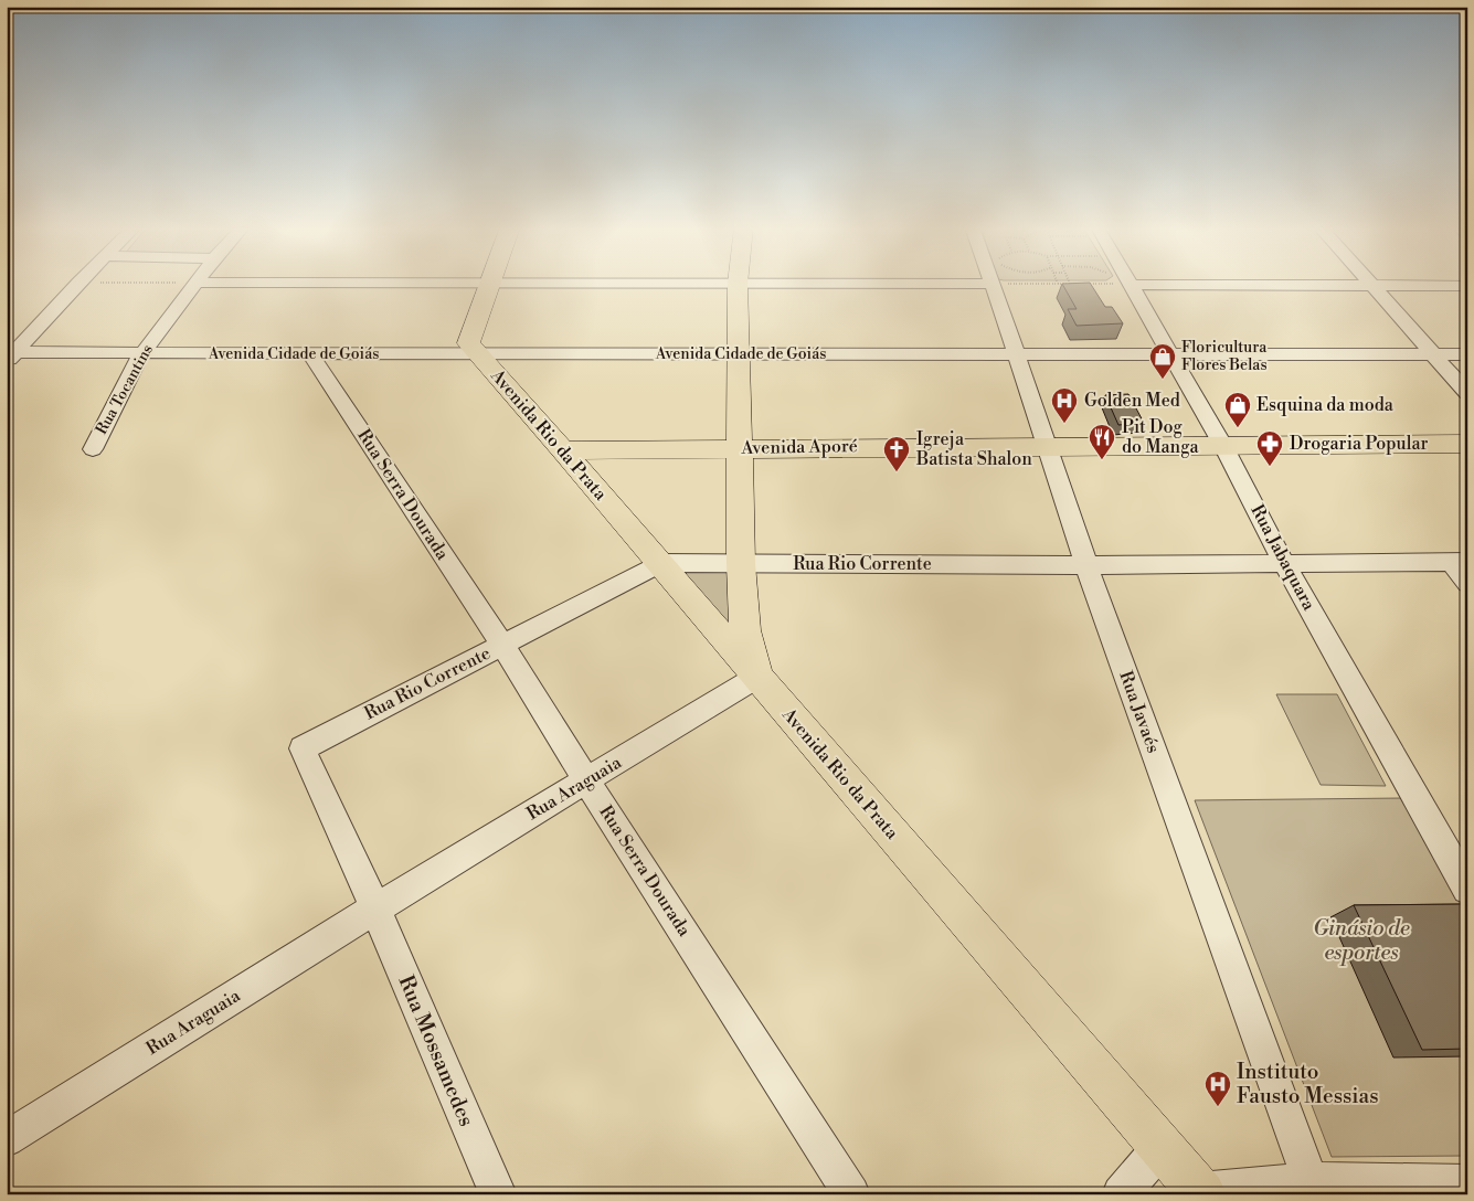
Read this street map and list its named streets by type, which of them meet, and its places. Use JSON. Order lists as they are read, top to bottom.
{
  "streets": {
    "main road": ["Avenida Rio da Prata", "Avenida Aporé"],
    "street": [
      "Avenida Cidade de Goiás",
      "Rua Tocantins",
      "Rua Serra Dourada",
      "Rua Jabaquara",
      "Rua Rio Corrente",
      "Rua Javaés",
      "Rua Araguaia",
      "Rua Mossamedes"
    ]
  },
  "crossings": [
    ["Avenida Cidade de Goiás", "Rua Tocantins"],
    ["Avenida Cidade de Goiás", "Avenida Rio da Prata"],
    ["Avenida Cidade de Goiás", "Rua Serra Dourada"],
    ["Avenida Cidade de Goiás", "Rua Jabaquara"],
    ["Avenida Cidade de Goiás", "Rua Javaés"],
    ["Avenida Rio da Prata", "Avenida Aporé"],
    ["Avenida Rio da Prata", "Rua Rio Corrente"],
    ["Avenida Rio da Prata", "Rua Araguaia"],
    ["Avenida Aporé", "Rua Jabaquara"],
    ["Avenida Aporé", "Rua Javaés"],
    ["Rua Serra Dourada", "Rua Rio Corrente"],
    ["Rua Serra Dourada", "Rua Araguaia"],
    ["Rua Jabaquara", "Rua Rio Corrente"],
    ["Rua Rio Corrente", "Rua Javaés"],
    ["Rua Rio Corrente", "Rua Mossamedes"],
    ["Rua Araguaia", "Rua Mossamedes"]
  ],
  "parks": ["Ginásio de esportes"],
  "places": {
    "shop": ["Floricultura Flores Belas", "Esquina da moda"],
    "hospital": ["Golden Med", "Instituto Fausto Messias"],
    "restaurant": ["Pit Dog do Manga"],
    "pharmacy": ["Drogaria Popular"],
    "church": ["Igreja Batista Shalon"]
  }
}
